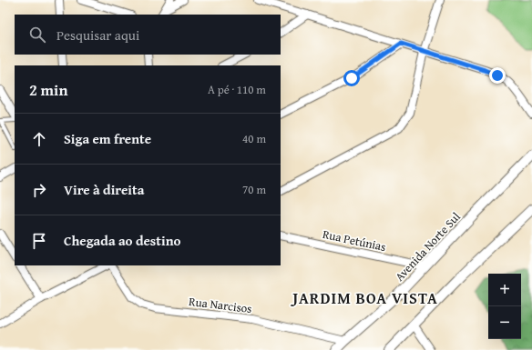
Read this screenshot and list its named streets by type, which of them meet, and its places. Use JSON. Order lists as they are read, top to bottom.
{
  "streets": {
    "street": ["Rua Petúnias", "Avenida Norte Sul", "Rua Narcisos"]
  },
  "crossings": [
    ["Rua Petúnias", "Avenida Norte Sul"],
    ["Avenida Norte Sul", "Rua Narcisos"]
  ],
  "districts": ["JARDIM BOA VISTA"],
  "page": {
    "search": "Pesquisar aqui",
    "heading": ["2 min", "A pé · 110 m"],
    "list": [
      ["Siga em frente", "40 m"],
      ["Vire à direita", "70 m"],
      "Chegada ao destino"
    ],
    "map_buttons": ["+", "−"]
  }
}
